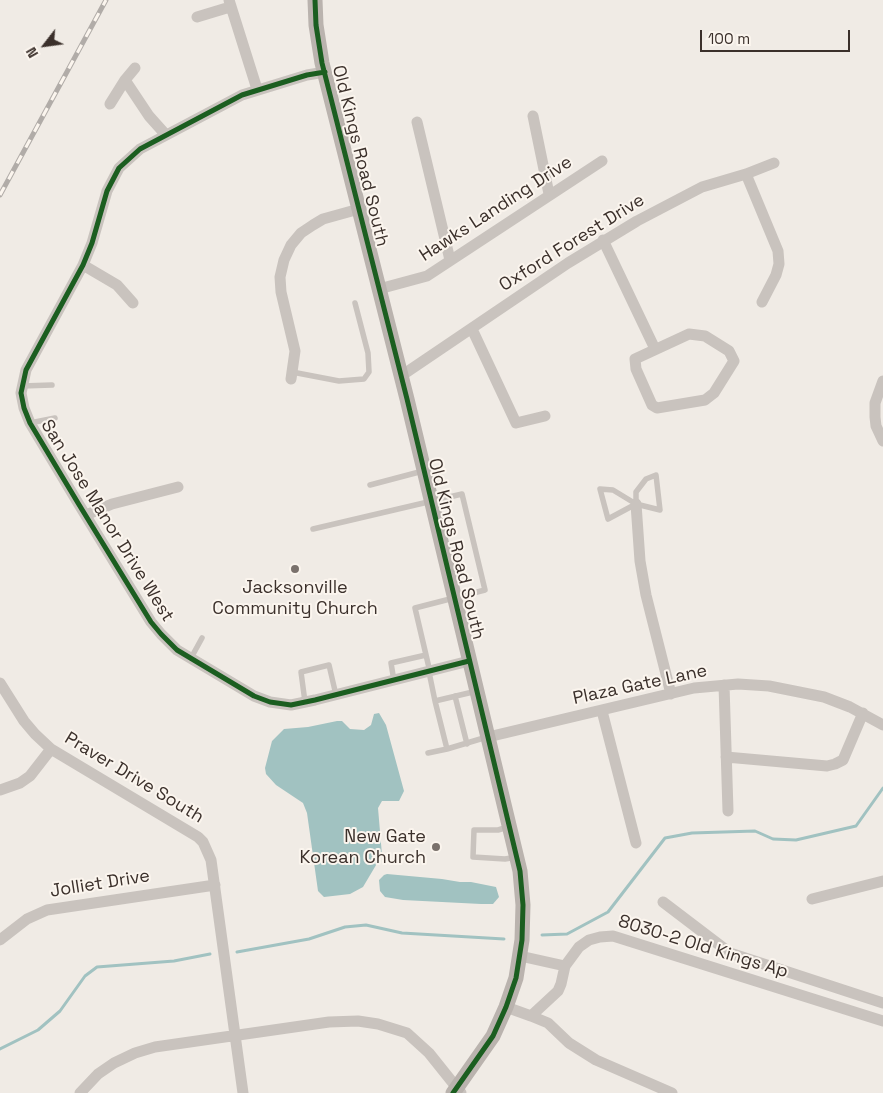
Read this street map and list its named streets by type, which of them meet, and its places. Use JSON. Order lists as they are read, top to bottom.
{
  "streets": {
    "street": [
      "Old Kings Road South",
      "Hawks Landing Drive",
      "Oxford Forest Drive",
      "San Jose Manor Drive West",
      "Plaza Gate Lane",
      "Praver Drive South",
      "Jolliet Drive",
      "8030-2 Old Kings Ap"
    ]
  },
  "crossings": [
    ["Old Kings Road South", "Hawks Landing Drive"],
    ["Old Kings Road South", "Oxford Forest Drive"],
    ["Old Kings Road South", "San Jose Manor Drive West"],
    ["Old Kings Road South", "Plaza Gate Lane"],
    ["Praver Drive South", "Jolliet Drive"]
  ],
  "places": ["Jacksonville Community Church", "New Gate Korean Church"],
  "scale_bar": "100 m",
  "north": "bottom left"
}
